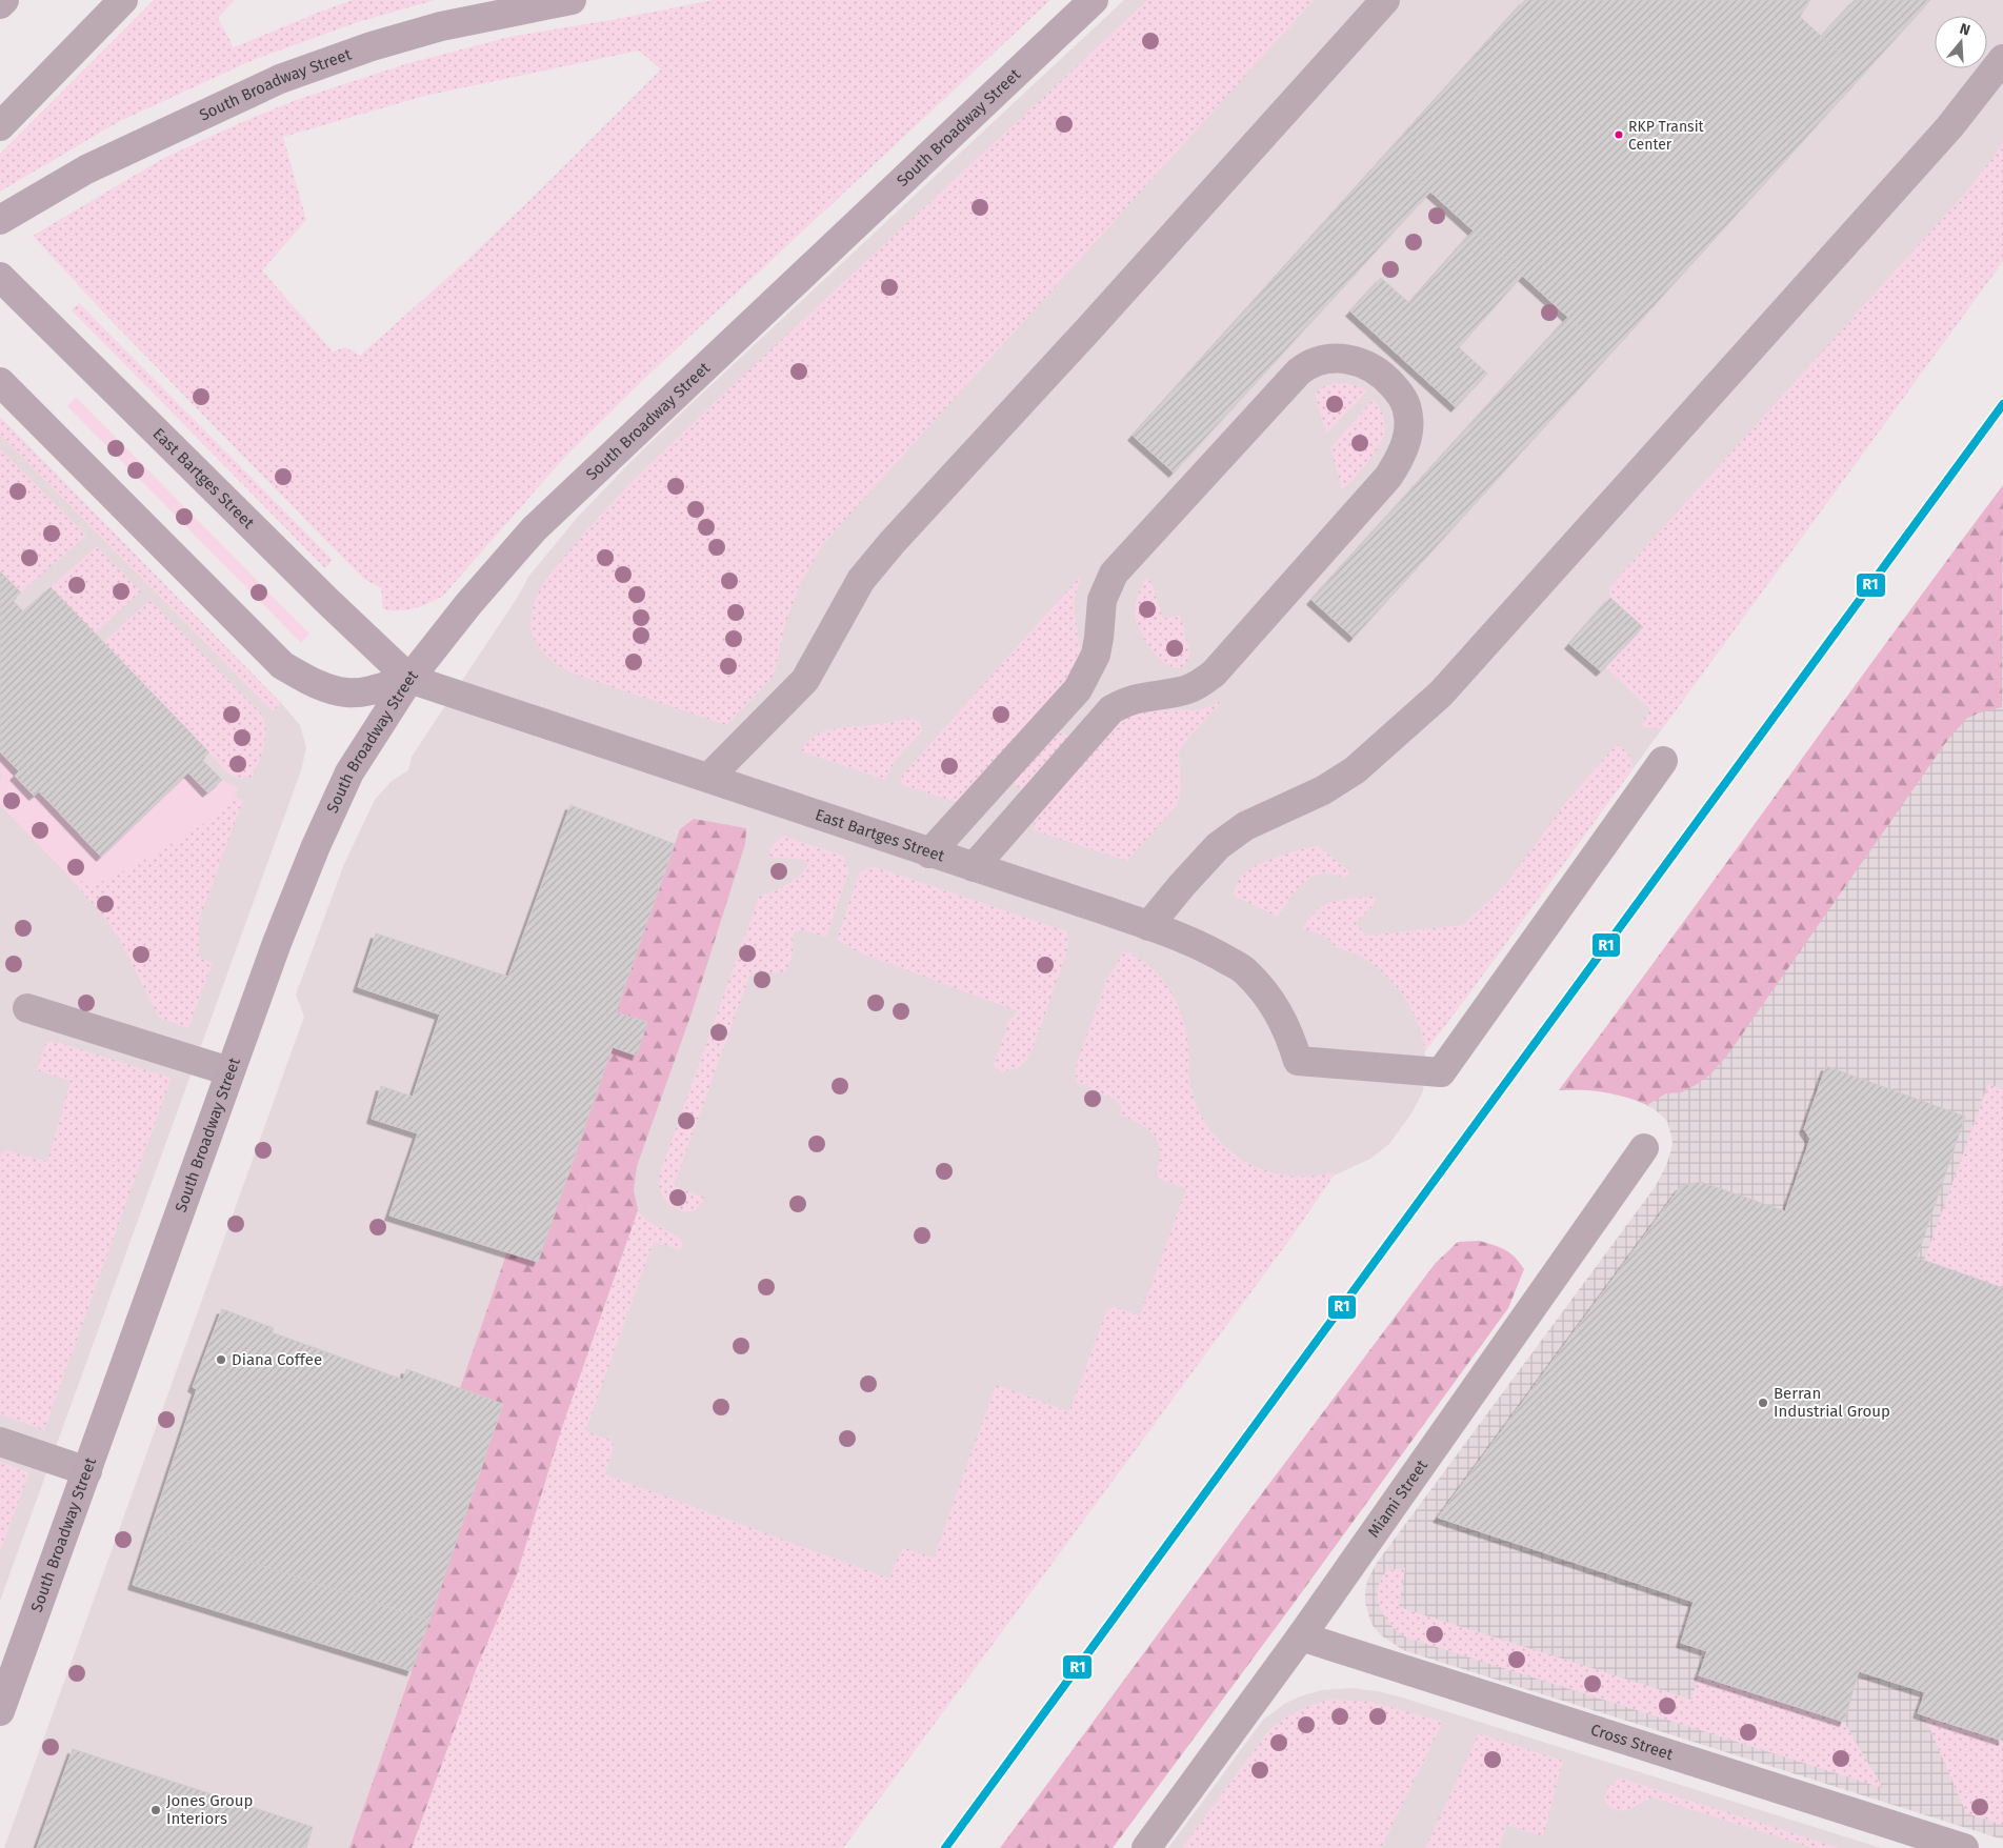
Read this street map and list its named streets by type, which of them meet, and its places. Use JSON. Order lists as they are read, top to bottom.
{
  "streets": {
    "main road": ["South Broadway Street", "East Bartges Street"],
    "street": ["Miami Street", "Cross Street"]
  },
  "crossings": [
    ["South Broadway Street", "East Bartges Street"],
    ["Miami Street", "Cross Street"]
  ],
  "places": [
    "RKP Transit Center",
    "Diana Coffee",
    "Berran Industrial Group",
    "Jones Group Interiors"
  ],
  "lines": ["transit line R1"],
  "north": "top"
}
